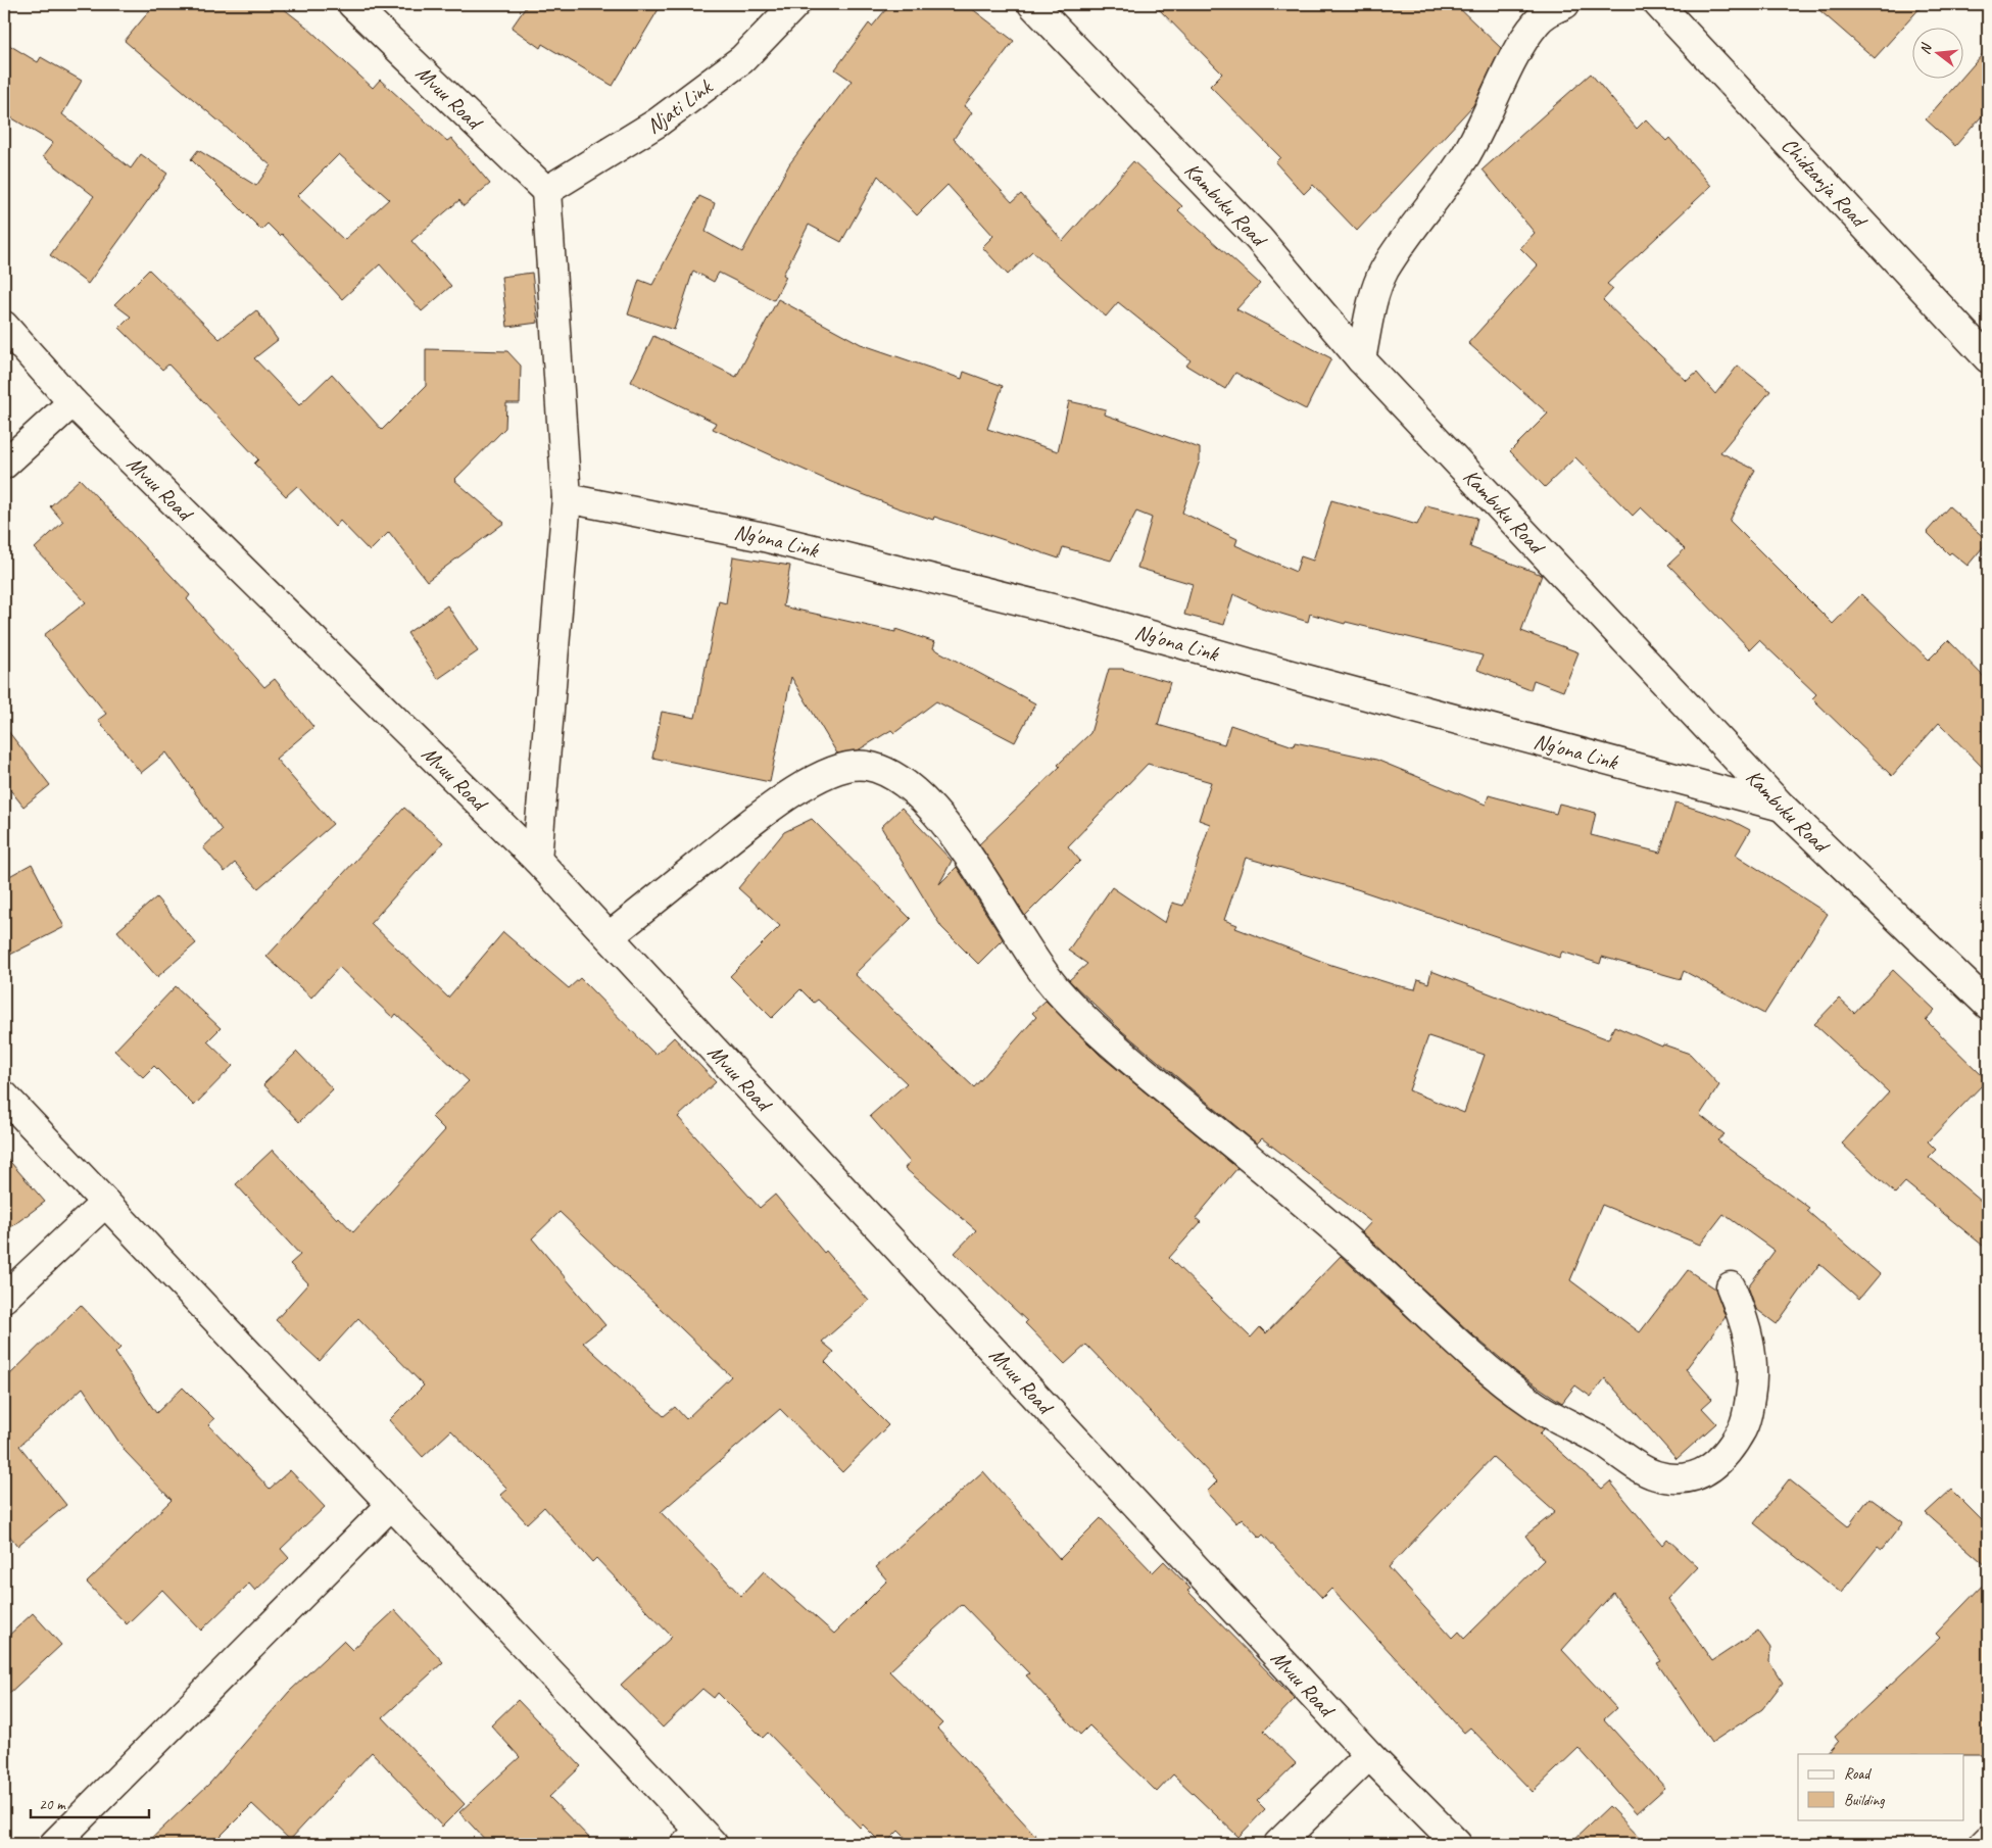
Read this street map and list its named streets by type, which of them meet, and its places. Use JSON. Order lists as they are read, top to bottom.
{
  "streets": {
    "street": [
      "Mvuu Road",
      "Njati Link",
      "Chidzanja Road",
      "Kambvku Road",
      "Ng'ona Link"
    ]
  },
  "crossings": [
    ["Mvuu Road", "Njati Link"],
    ["Kambvku Road", "Ng'ona Link"]
  ],
  "legend": ["Road", "Building"],
  "scale_bar": "20 m",
  "north": "left"
}
